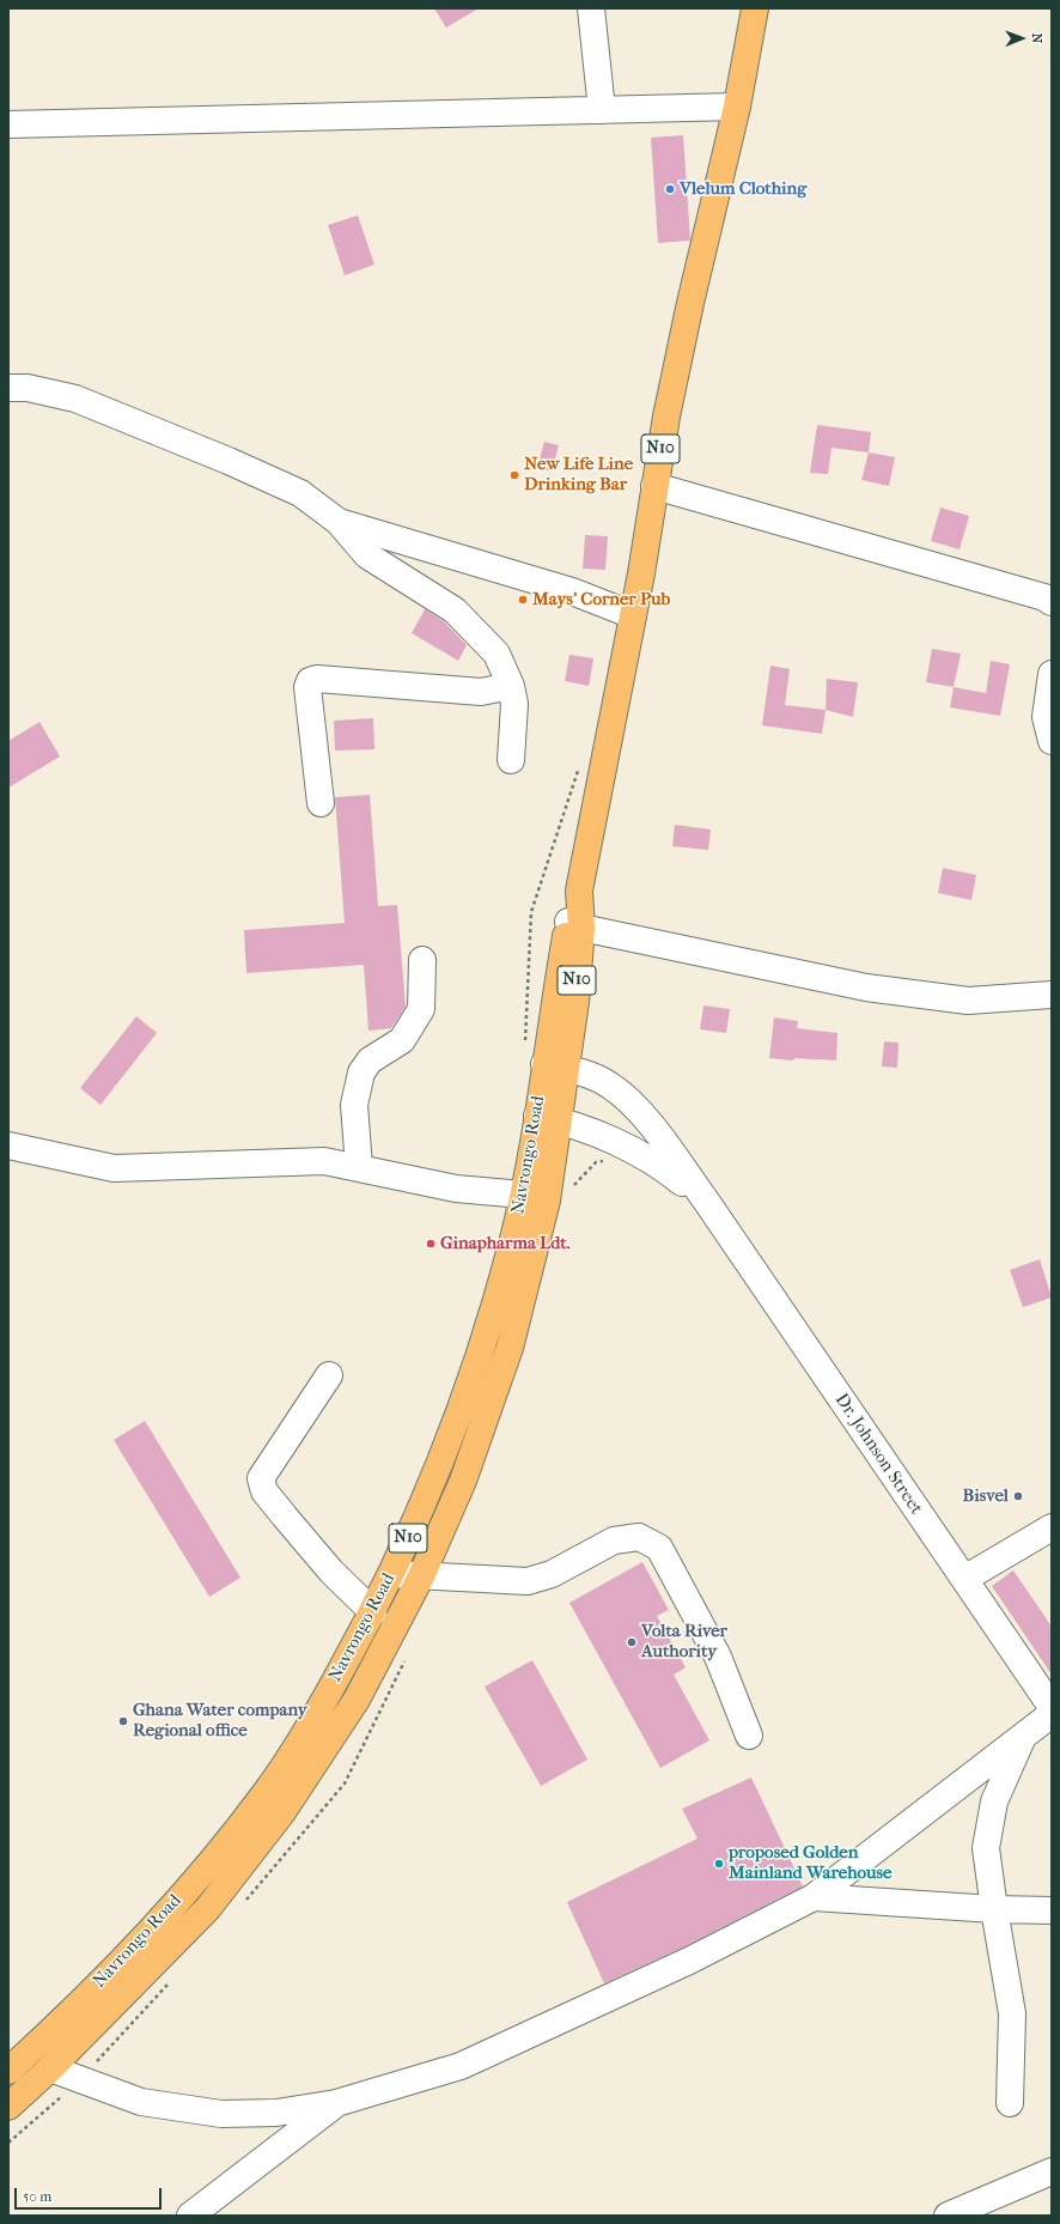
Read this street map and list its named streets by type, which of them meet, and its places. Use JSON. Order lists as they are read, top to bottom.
{
  "streets": {
    "highway": ["N10", "Navrongo Road"],
    "street": ["Dr. Johnson Street"]
  },
  "crossings": [
    ["N10", "Navrongo Road"],
    ["Navrongo Road", "Dr. Johnson Street"]
  ],
  "places": [
    "Vlelum Clothing",
    "New Life Line Drinking Bar",
    "Mays' Corner Pub",
    "Ginapharma Ldt.",
    "Bisvel",
    "Volta River Authority",
    "Ghana Water company Regional office",
    "proposed Golden Mainland Warehouse"
  ],
  "scale_bar": "50 m",
  "north": "right"
}
